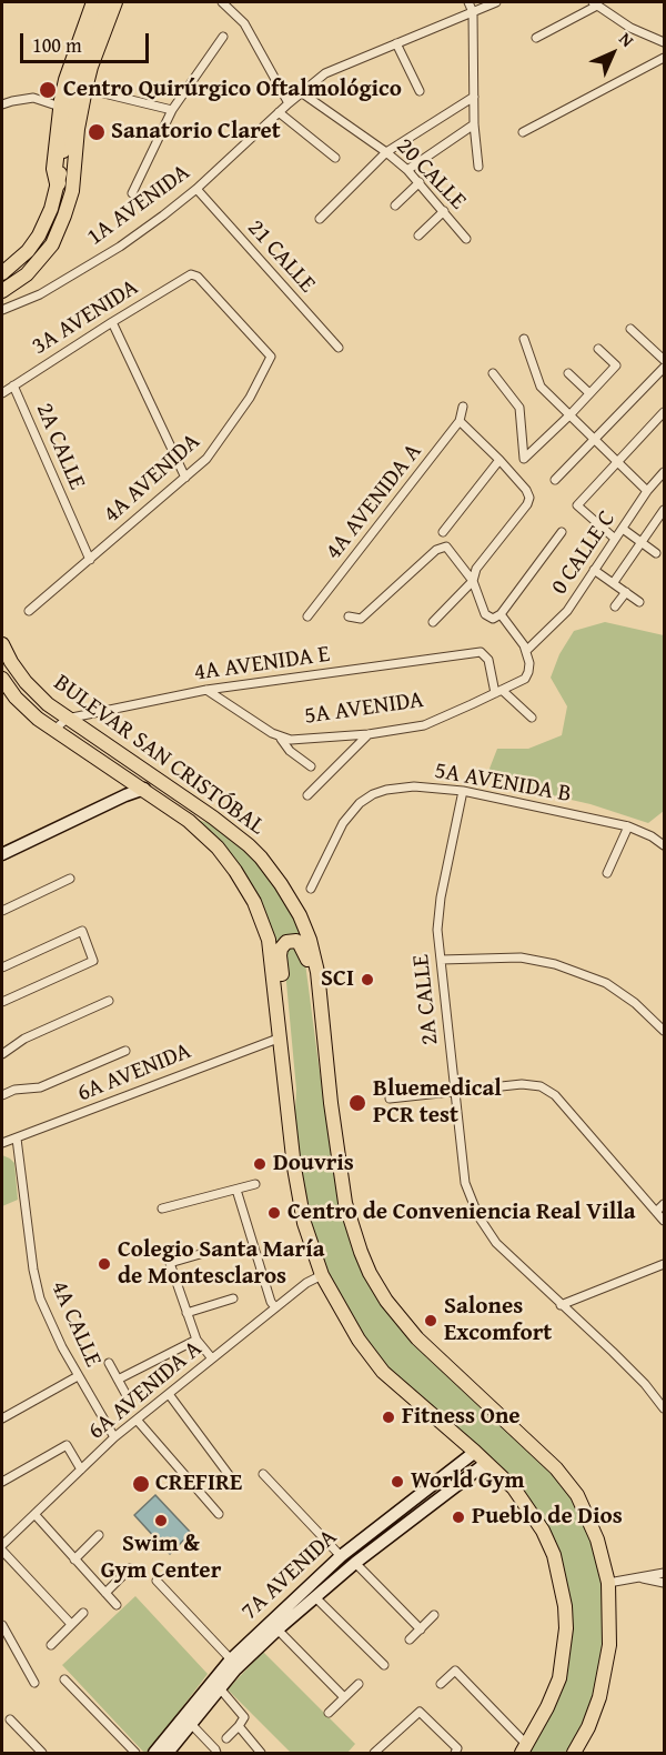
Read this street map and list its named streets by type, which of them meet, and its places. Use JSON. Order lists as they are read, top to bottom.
{
  "streets": {
    "main road": ["BULEVAR SAN CRISTÓBAL"],
    "street": [
      "20 CALLE",
      "1A AVENIDA",
      "21 CALLE",
      "3A AVENIDA",
      "2A CALLE",
      "4A AVENIDA",
      "4A AVENIDA A",
      "0 CALLE C",
      "4A AVENIDA E",
      "5A AVENIDA",
      "5A AVENIDA B",
      "6A AVENIDA",
      "4A CALLE",
      "6A AVENIDA A",
      "7A AVENIDA"
    ]
  },
  "crossings": [
    ["20 CALLE", "1A AVENIDA"],
    ["1A AVENIDA", "21 CALLE"],
    ["3A AVENIDA", "2A CALLE"],
    ["3A AVENIDA", "4A AVENIDA"],
    ["2A CALLE", "4A AVENIDA"],
    ["2A CALLE", "5A AVENIDA B"],
    ["0 CALLE C", "5A AVENIDA"],
    ["4A AVENIDA E", "5A AVENIDA"],
    ["4A AVENIDA E", "BULEVAR SAN CRISTÓBAL"],
    ["BULEVAR SAN CRISTÓBAL", "6A AVENIDA"],
    ["BULEVAR SAN CRISTÓBAL", "6A AVENIDA A"],
    ["BULEVAR SAN CRISTÓBAL", "7A AVENIDA"],
    ["6A AVENIDA", "4A CALLE"],
    ["4A CALLE", "6A AVENIDA A"]
  ],
  "places": [
    "Centro Quirúrgico Oftalmológico",
    "Sanatorio Claret",
    "SCI",
    "Bluemedical PCR test",
    "Douvris",
    "Centro de Conveniencia Real Villa",
    "Colegio Santa María de Montesclaros",
    "Salones Excomfort",
    "Fitness One",
    "World Gym",
    "CREFIRE",
    "Pueblo de Dios",
    "Swim & Gym Center"
  ],
  "scale_bar": "100 m",
  "north": "top right"
}
